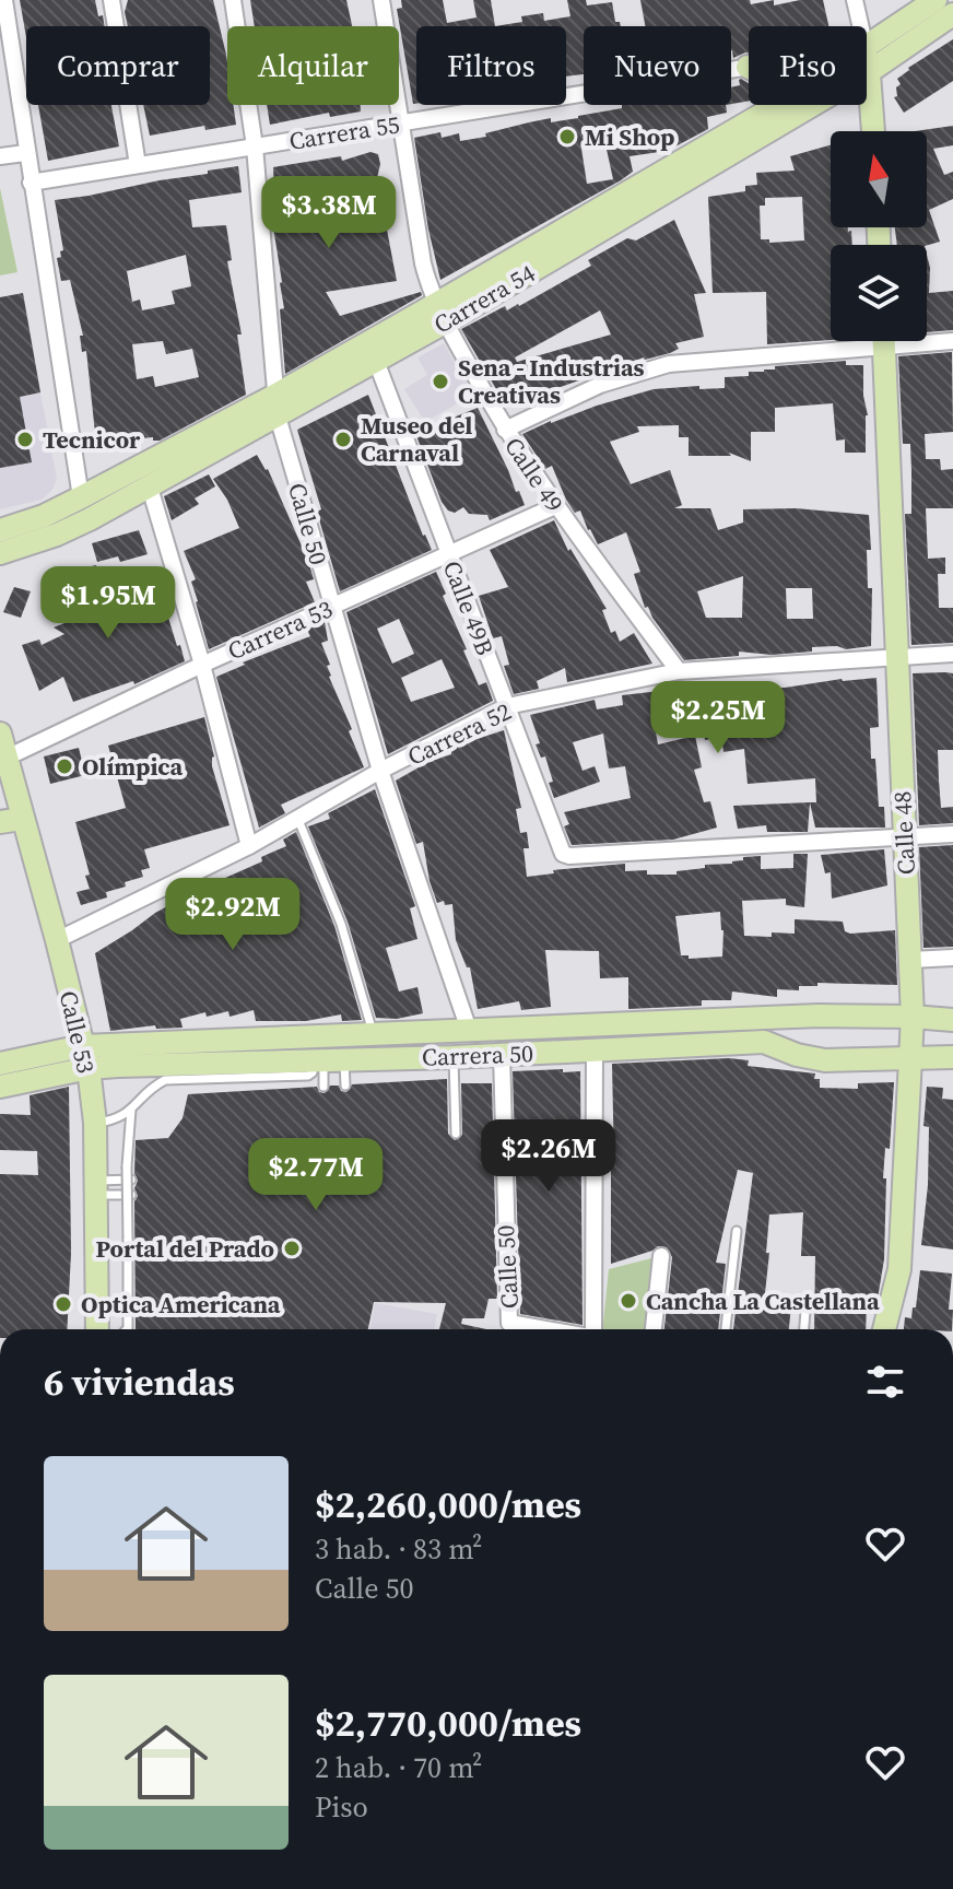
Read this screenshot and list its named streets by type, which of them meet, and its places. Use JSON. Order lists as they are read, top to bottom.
{
  "streets": {
    "street": [
      "Carrera 55",
      "Carrera 54",
      "Calle 49",
      "Calle 50",
      "Calle 49B",
      "Carrera 53",
      "Carrera 52",
      "Calle 48",
      "Calle 53",
      "Carrera 50"
    ]
  },
  "crossings": [
    ["Carrera 55", "Calle 49"],
    ["Carrera 55", "Calle 50"],
    ["Carrera 54", "Calle 49"],
    ["Carrera 54", "Calle 50"],
    ["Carrera 54", "Calle 49B"],
    ["Calle 49", "Carrera 53"],
    ["Calle 49", "Carrera 52"],
    ["Calle 50", "Carrera 53"],
    ["Calle 50", "Carrera 52"],
    ["Calle 50", "Carrera 50"],
    ["Calle 49B", "Carrera 53"],
    ["Calle 49B", "Carrera 52"],
    ["Calle 49B", "Calle 48"],
    ["Carrera 53", "Calle 53"],
    ["Carrera 52", "Calle 48"],
    ["Carrera 52", "Calle 53"],
    ["Calle 48", "Carrera 50"],
    ["Calle 53", "Carrera 50"]
  ],
  "places": [
    "Mi Shop",
    "Sena - Industrias Creativas",
    "Tecnicor",
    "Museo del Carnaval",
    "Olímpica",
    "Portal del Prado",
    "Cancha La Castellana",
    "Optica Americana"
  ],
  "north": "top",
  "page": {
    "chip": [
      "Comprar",
      "Alquilar",
      "Filtros",
      "Nuevo",
      "Piso"
    ],
    "price": [
      "$3.38M",
      "$1.95M",
      "$2.25M",
      "$2.92M",
      "$2.26M",
      "$2.77M"
    ],
    "heading": "6 viviendas",
    "list": [
      {
        "name": "$2,260,000/mes",
        "note": "3 hab. · 83 m² · Calle 50"
      },
      {
        "name": "$2,770,000/mes",
        "note": "2 hab. · 70 m² · Piso"
      }
    ]
  }
}
